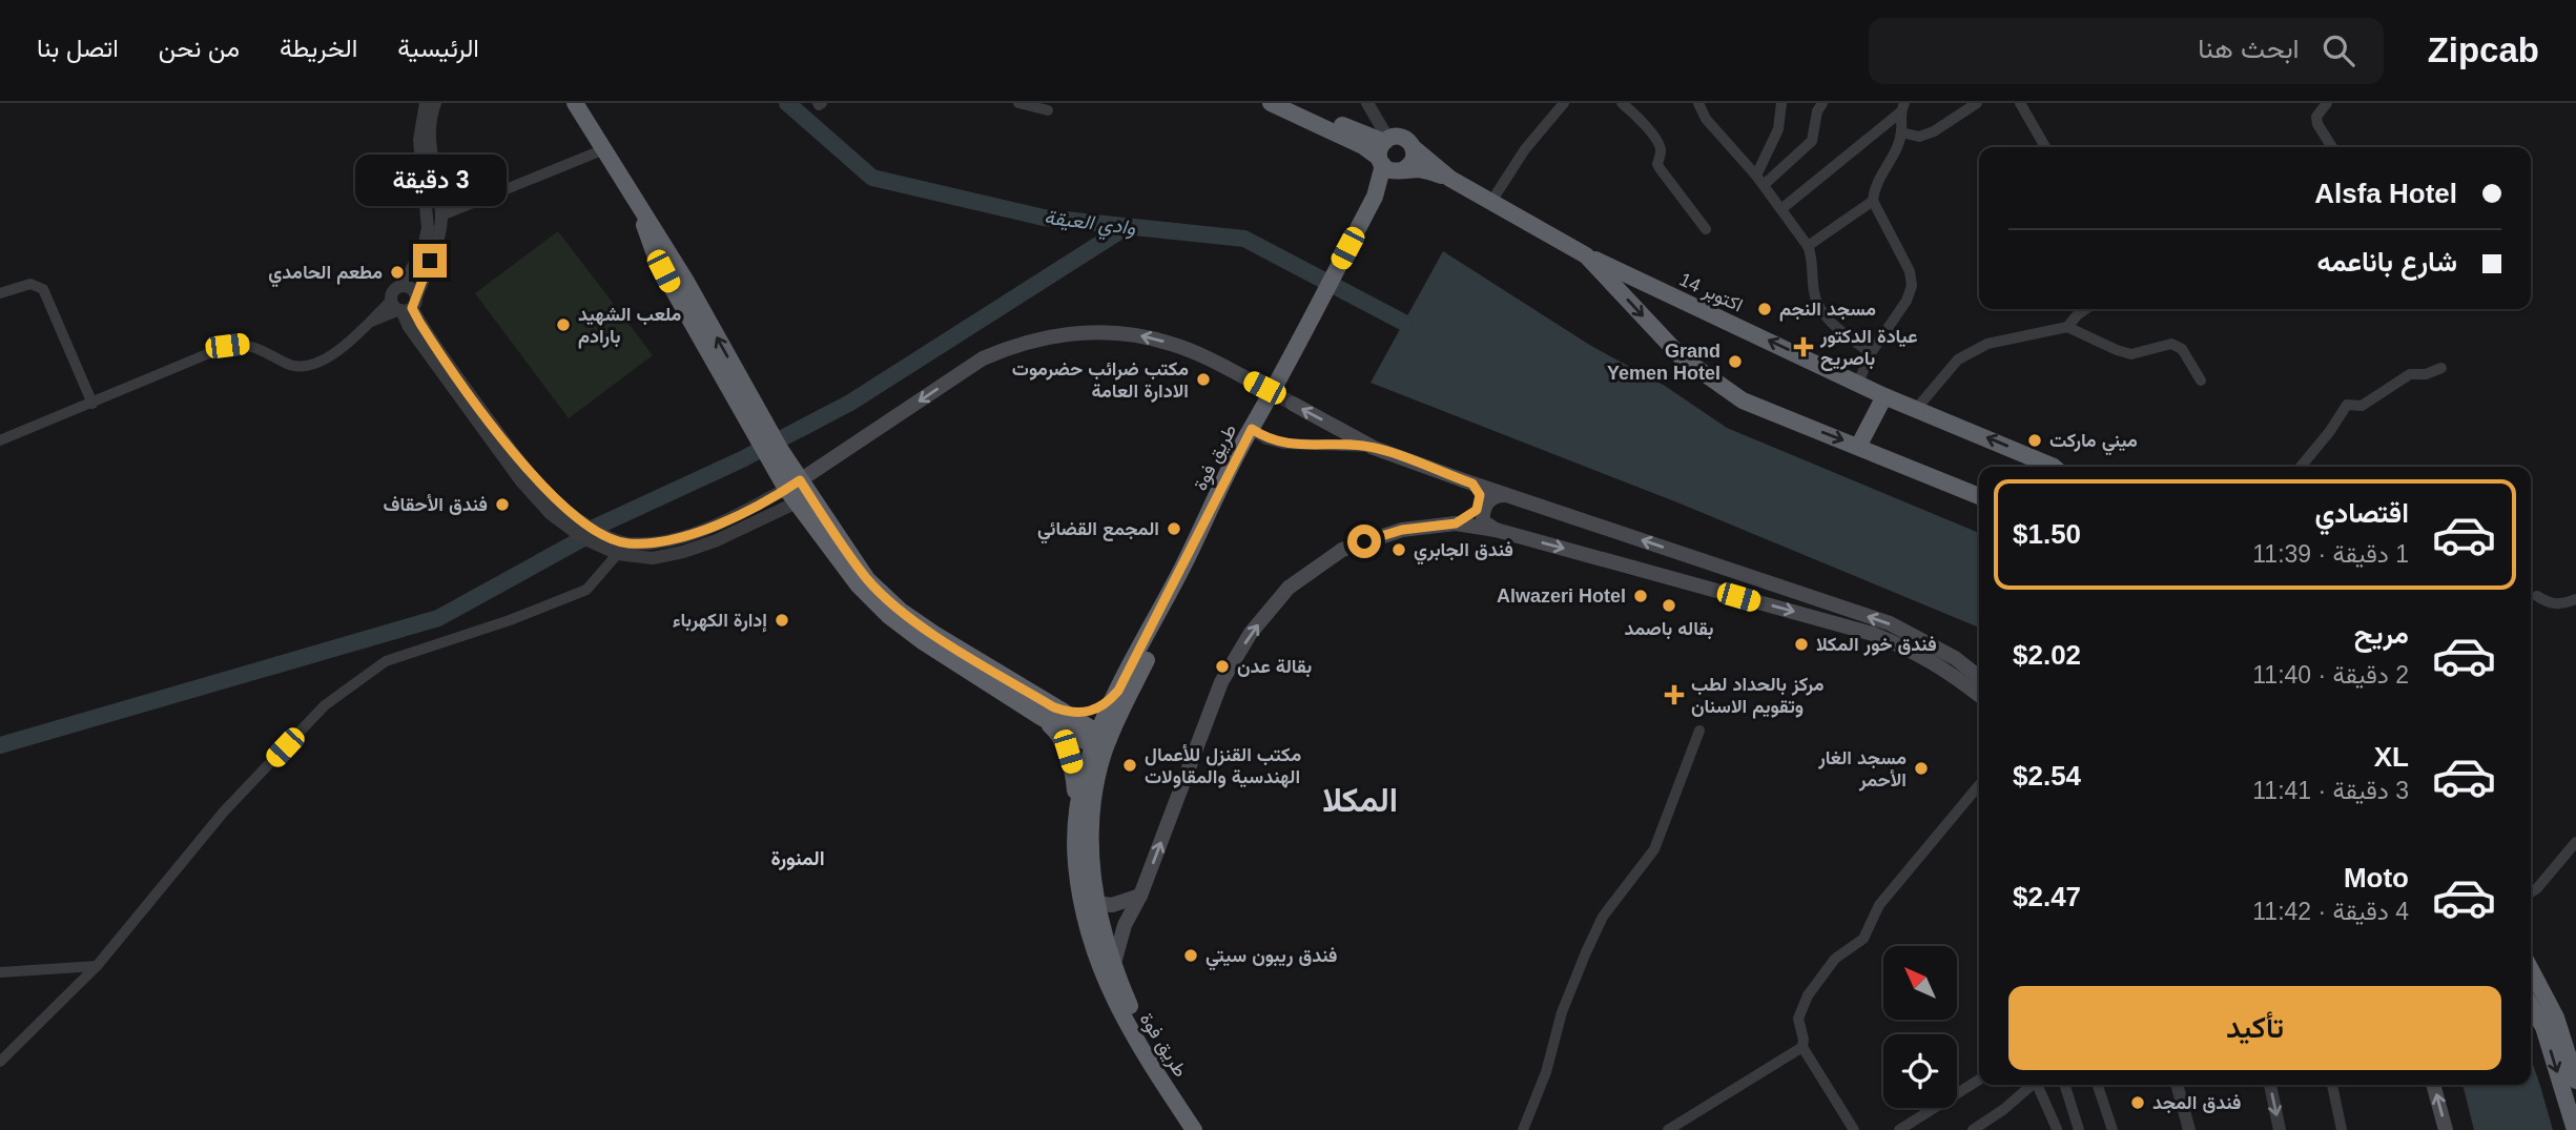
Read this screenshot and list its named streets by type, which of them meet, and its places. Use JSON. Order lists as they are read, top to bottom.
{
  "streets": {
    "highway": ["14 اكتوبر", "طريق فوة"]
  },
  "districts": ["المكلا", "المنورة"],
  "water": ["وادي العيقة"],
  "places": {
    "other": [
      "مطعم الحامدي",
      "مسجد النجم",
      "ملعب الشهيد بارادم",
      "Grand Yemen Hotel",
      "مكتب ضرائب حضرموت الادارة العامة",
      "ميني ماركت",
      "فندق الأحقاف",
      "المجمع القضائي",
      "فندق الجابري",
      "Alwazeri Hotel",
      "بقاله باصمد",
      "إدارة الكهرباء",
      "فندق خور المكلا",
      "بقالة عدن",
      "مكتب القنزل للأعمال الهندسية والمقاولات",
      "مسجد الغار الأحمر",
      "فندق ريبون سيتي",
      "فندق المجد"
    ],
    "health": ["عيادة الدكتور باصريح", "مركز بالحداد لطب وتقويم الاسنان"]
  },
  "north": "top left",
  "page": {
    "header": "Zipcab",
    "search": "ابحث هنا",
    "nav": [
      "الرئيسية",
      "الخريطة",
      "من نحن",
      "اتصل بنا"
    ],
    "banner": ["Alsfa Hotel", "شارع باناعمه"],
    "bubble": "3 دقيقة",
    "list": [
      {
        "name": "اقتصادي",
        "note": "1 دقيقة · 11:39",
        "value": "$1.50"
      },
      {
        "name": "مريح",
        "note": "2 دقيقة · 11:40",
        "value": "$2.02"
      },
      {
        "name": "XL",
        "note": "3 دقيقة · 11:41",
        "value": "$2.54"
      },
      {
        "name": "Moto",
        "note": "4 دقيقة · 11:42",
        "value": "$2.47"
      }
    ],
    "buttons": "تأكيد"
  }
}
